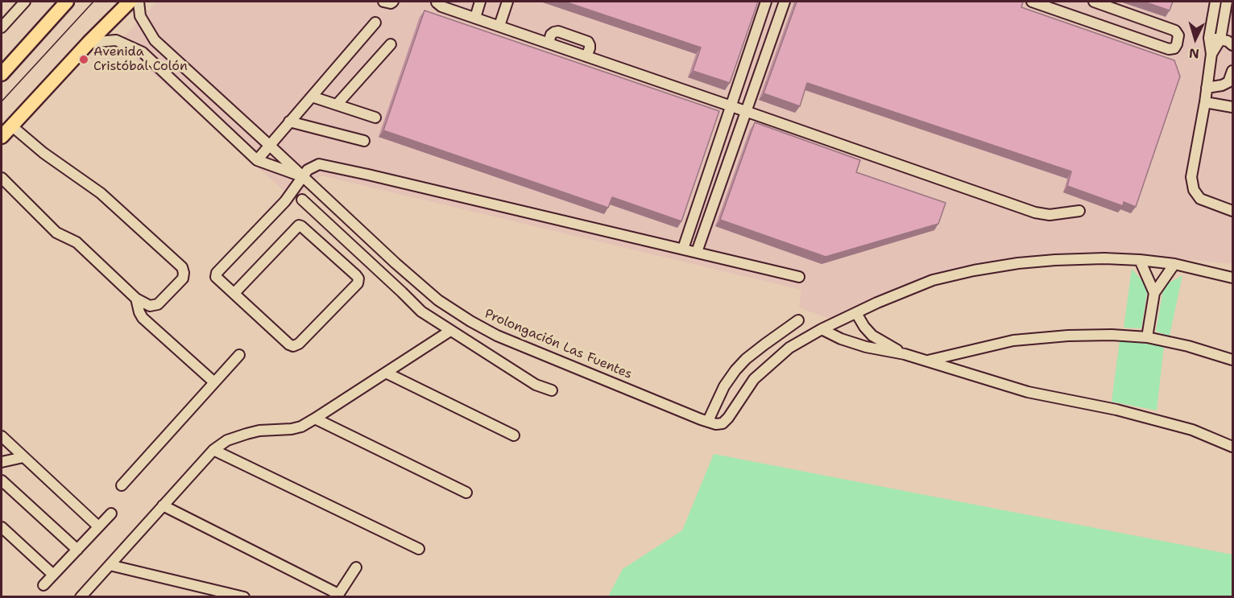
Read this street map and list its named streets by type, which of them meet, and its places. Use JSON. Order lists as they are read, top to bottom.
{
  "streets": {
    "street": ["Prolongación Las Fuentes"]
  },
  "places": ["Avenida Cristóbal Colón"],
  "north": "bottom"
}
